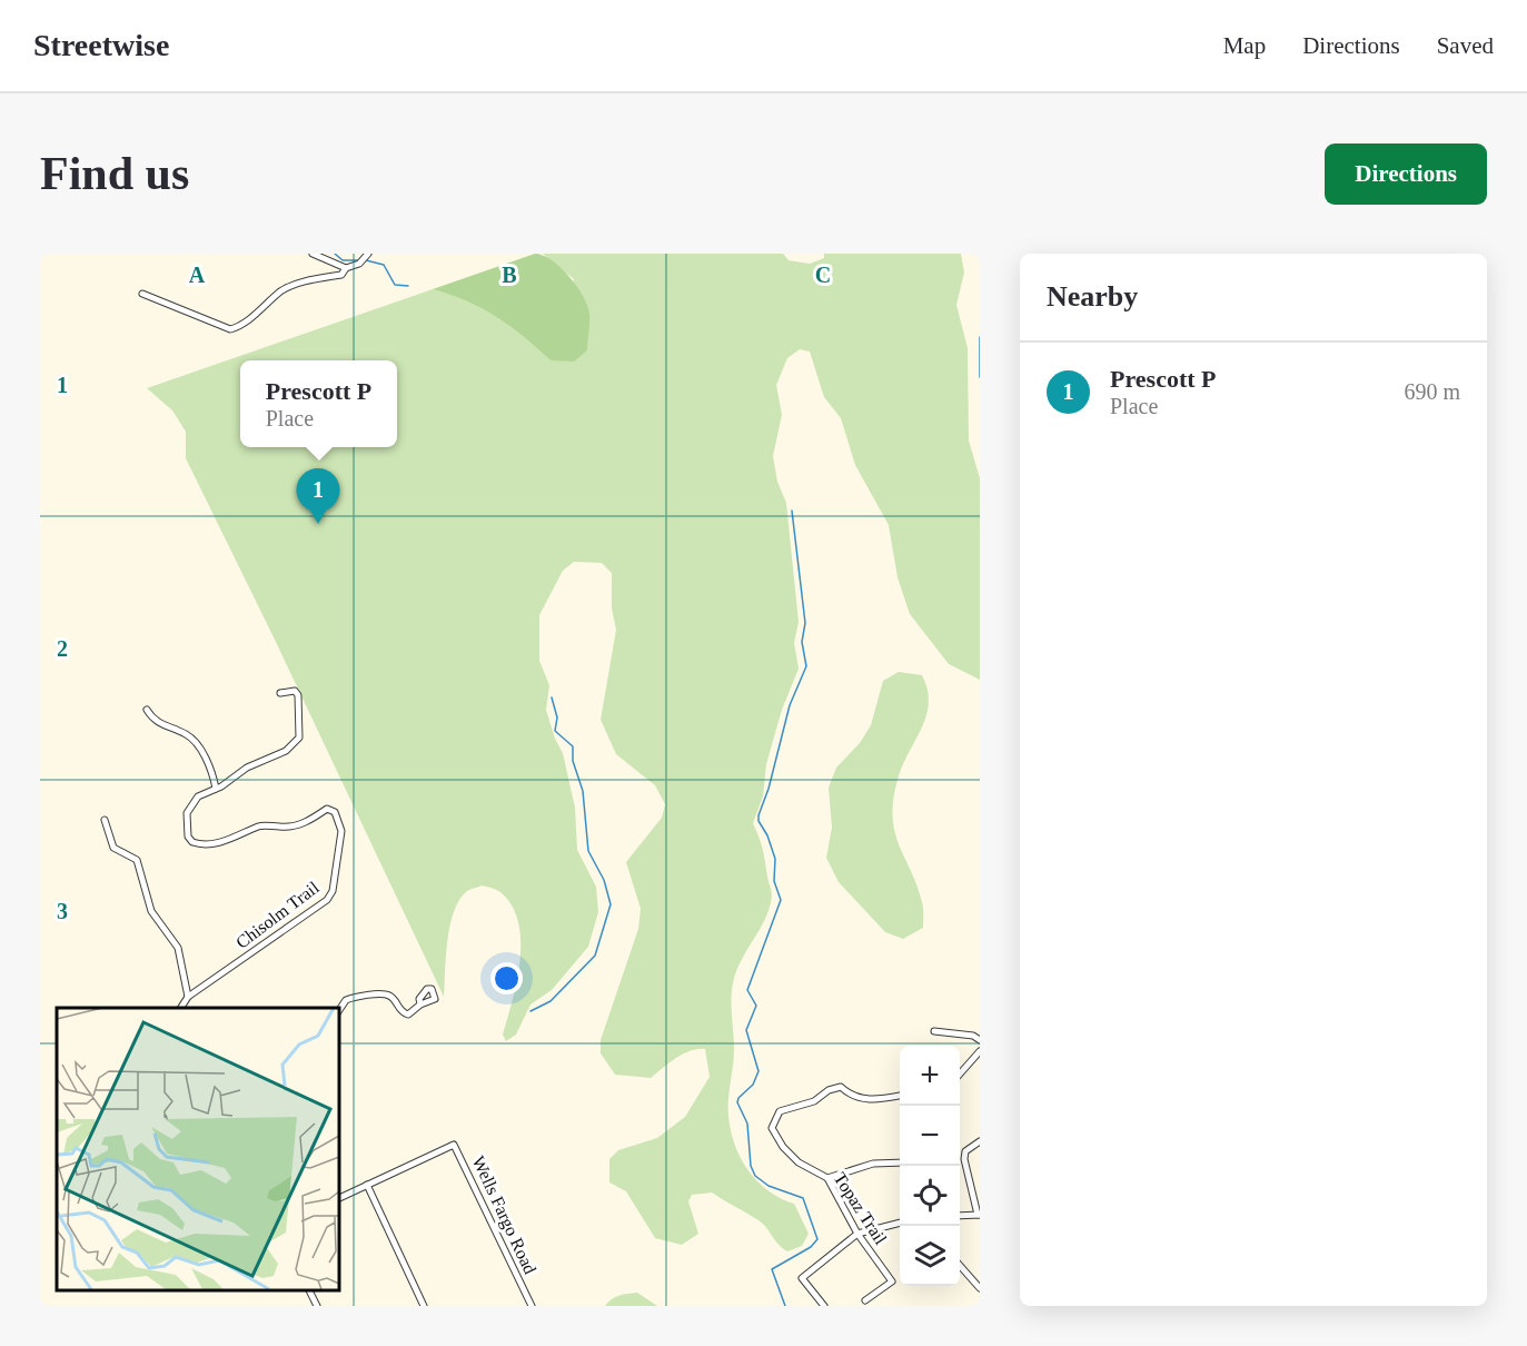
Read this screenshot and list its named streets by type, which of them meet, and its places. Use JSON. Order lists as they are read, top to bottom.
{
  "streets": {
    "street": ["Chisolm Trail", "Topaz Trail", "Wells Fargo Road"]
  },
  "page": {
    "header": "Streetwise",
    "nav": ["Map", "Directions", "Saved"],
    "buttons": "Directions",
    "title": "Find us",
    "heading": "Nearby",
    "list": [
      {
        "mark": "1",
        "name": "Prescott P",
        "note": "Place",
        "value": "690 m"
      }
    ],
    "popup": ["Prescott P", "Place"],
    "pins": "1",
    "map_buttons": ["+", "−"]
  },
  "grid": {
    "columns": ["A", "B", "C"],
    "rows": ["1", "2", "3"]
  }
}
